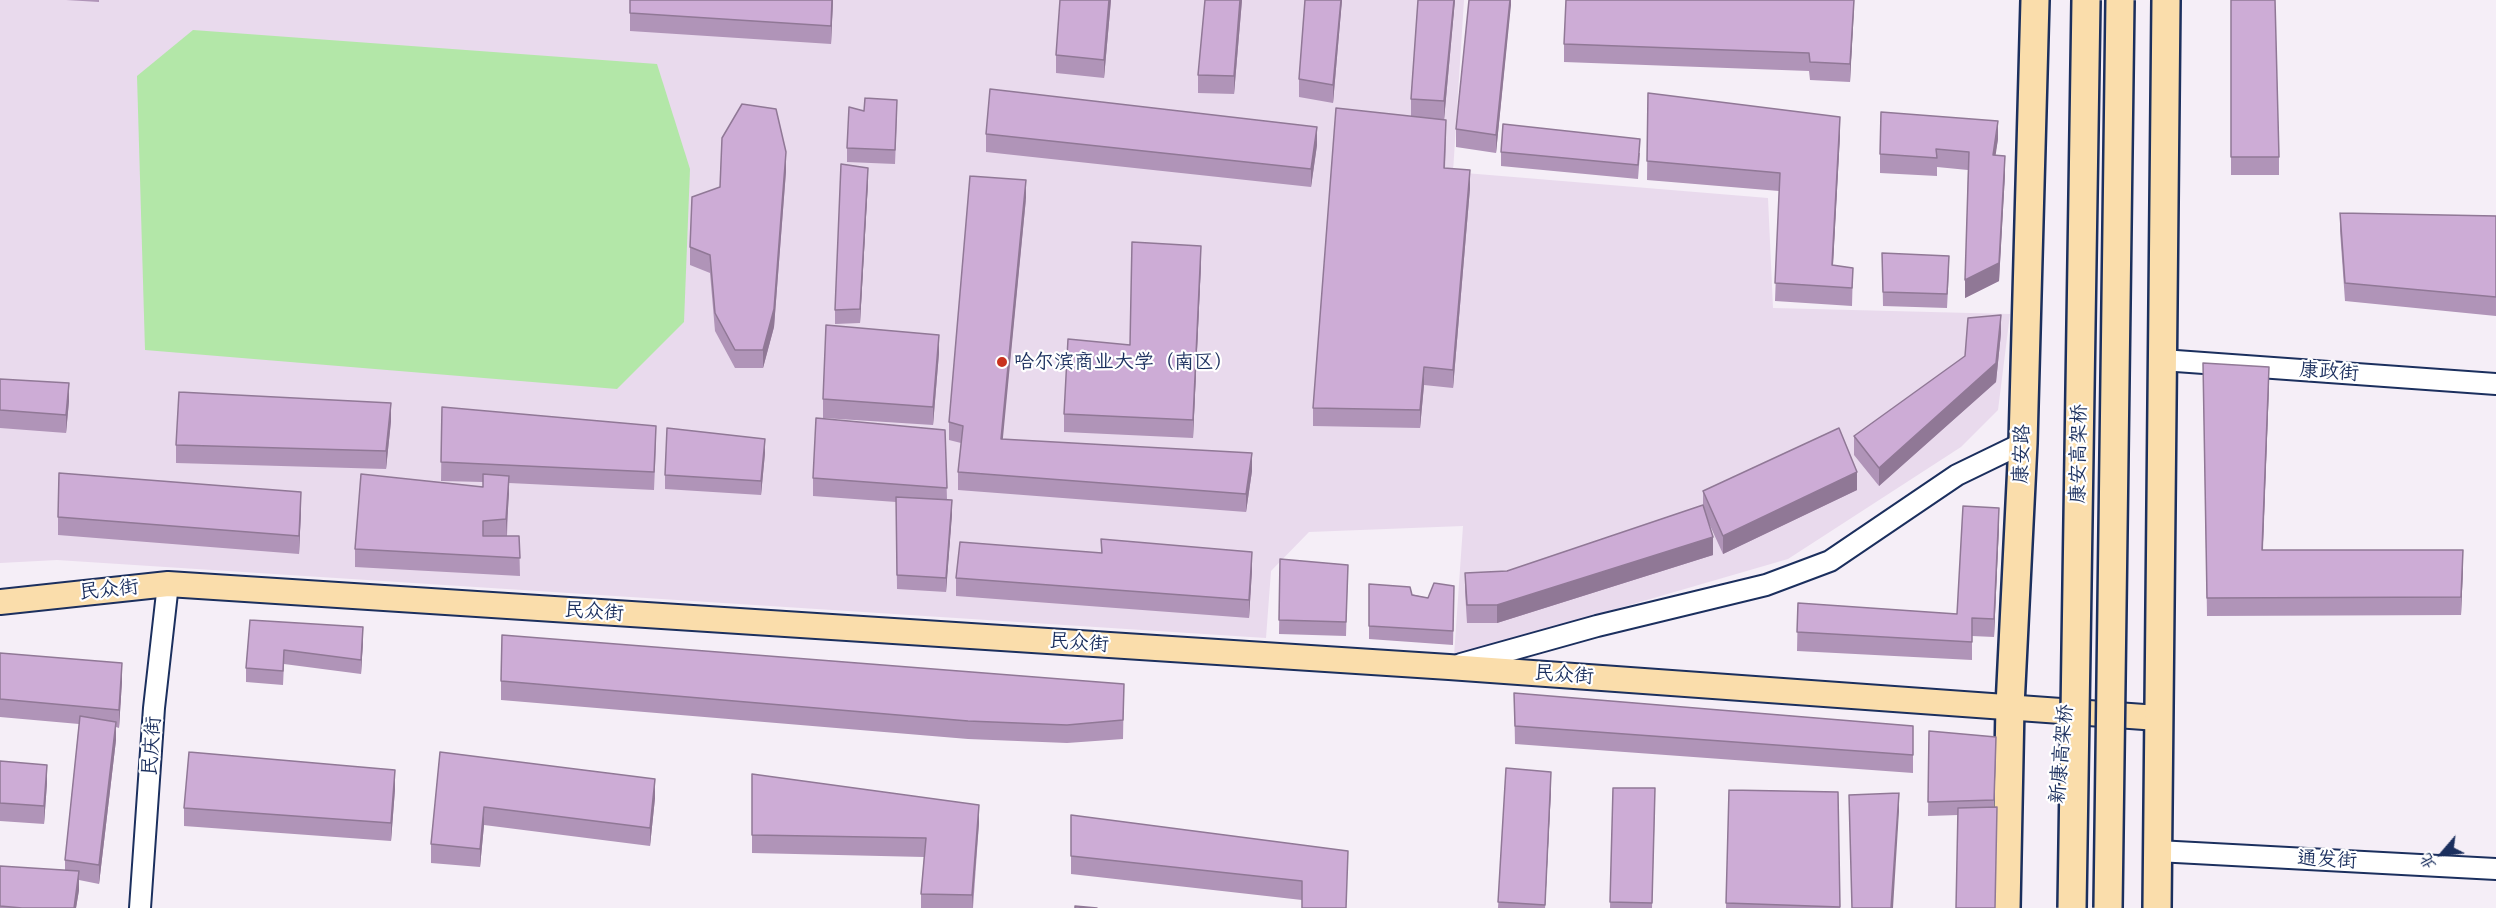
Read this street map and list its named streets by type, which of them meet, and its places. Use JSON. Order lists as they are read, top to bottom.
{
  "streets": {
    "highway": ["康安路", "康安高架桥", "新康高架桥"],
    "main road": ["民众街"],
    "street": ["康政街", "民庆街", "通发街"]
  },
  "crossings": [
    ["康安路", "民众街"],
    ["康安高架桥", "新康高架桥"],
    ["民众街", "民庆街"]
  ],
  "places": ["哈尔滨商业大学（南区）"],
  "north": "bottom left"
}
